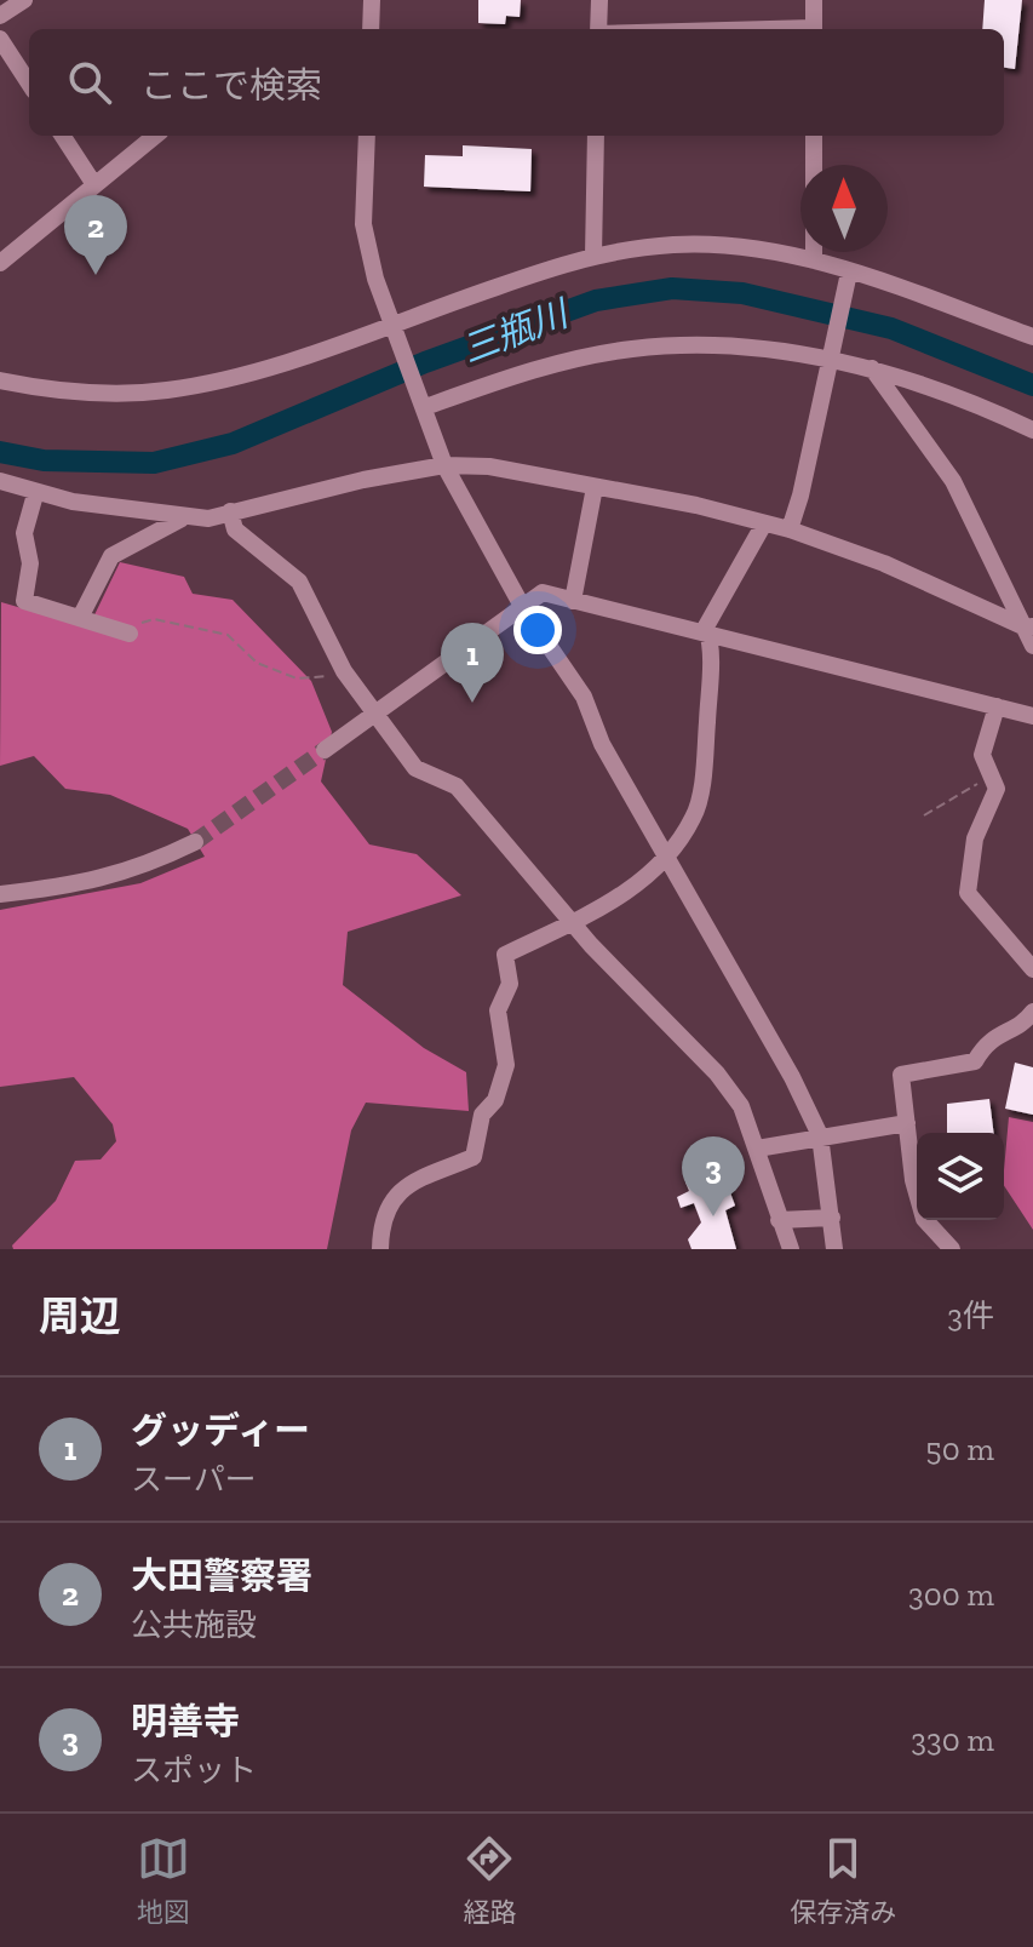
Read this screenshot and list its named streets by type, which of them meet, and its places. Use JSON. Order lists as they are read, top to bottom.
{
  "water": ["三瓶川"],
  "north": "top",
  "page": {
    "search": "ここで検索",
    "pins": ["2", "1", "3"],
    "heading": ["周辺", "3件"],
    "list": [
      {
        "mark": "1",
        "name": "グッディー",
        "note": "スーパー",
        "value": "50 m"
      },
      {
        "mark": "2",
        "name": "大田警察署",
        "note": "公共施設",
        "value": "300 m"
      },
      {
        "mark": "3",
        "name": "明善寺",
        "note": "スポット",
        "value": "330 m"
      }
    ],
    "nav": ["地図", "経路", "保存済み"]
  }
}
